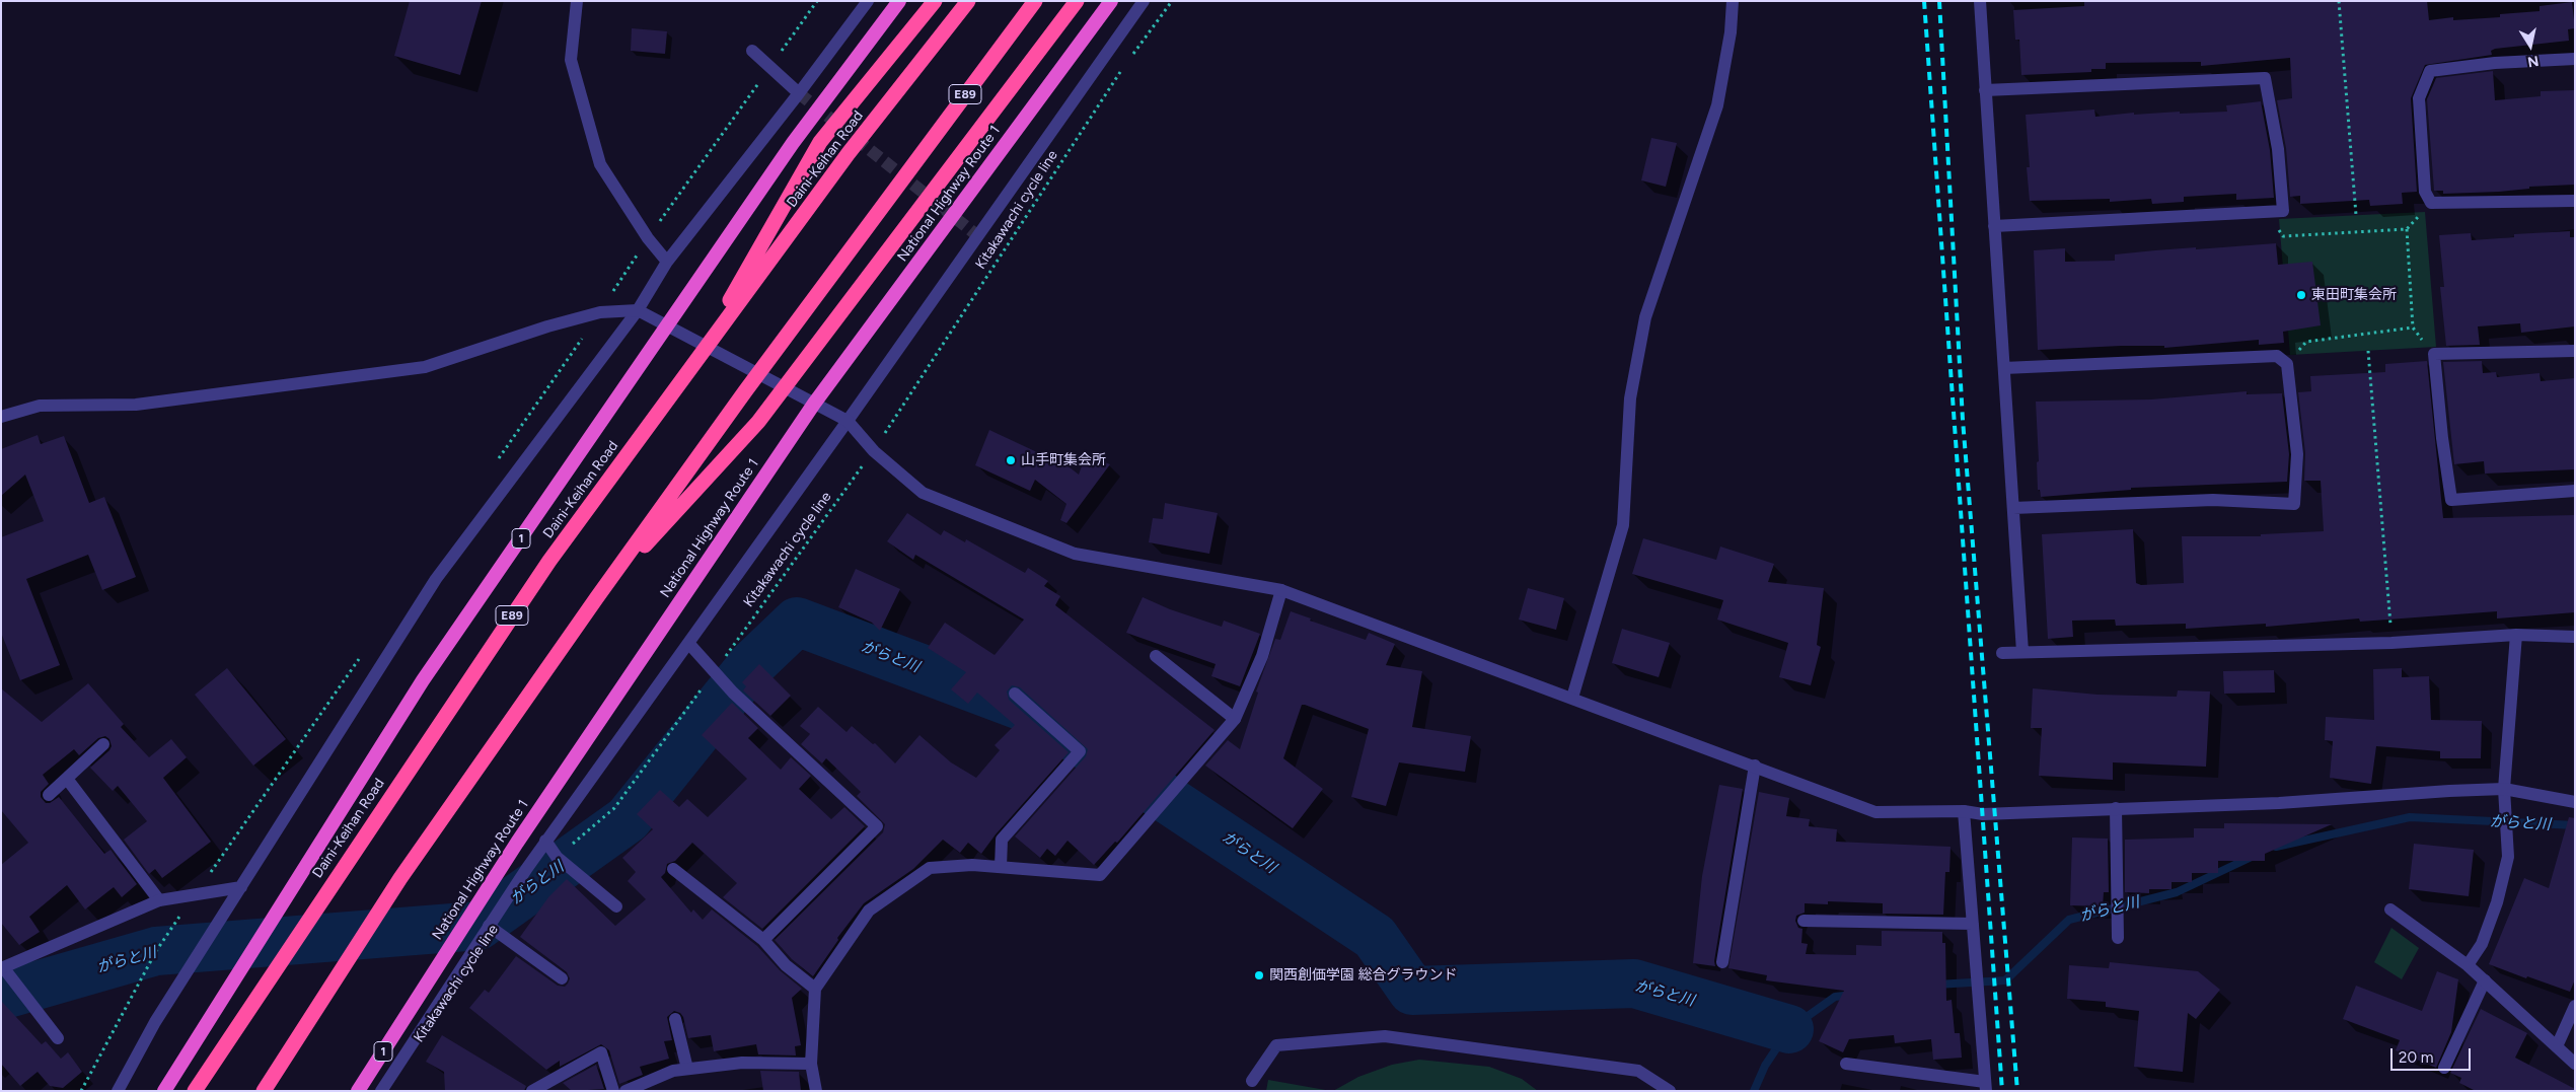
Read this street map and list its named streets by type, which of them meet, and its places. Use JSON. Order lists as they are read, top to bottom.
{
  "streets": {
    "highway": [
      "E89",
      "Daini-Keihan Road",
      "National Highway Route 1",
      "1"
    ],
    "path": ["Kitakawachi cycle line"]
  },
  "water": ["がらと川"],
  "places": ["東田町集会所", "山手町集会所", "関西創価学園 総合グラウンド"],
  "scale_bar": "20 m",
  "north": "bottom"
}
